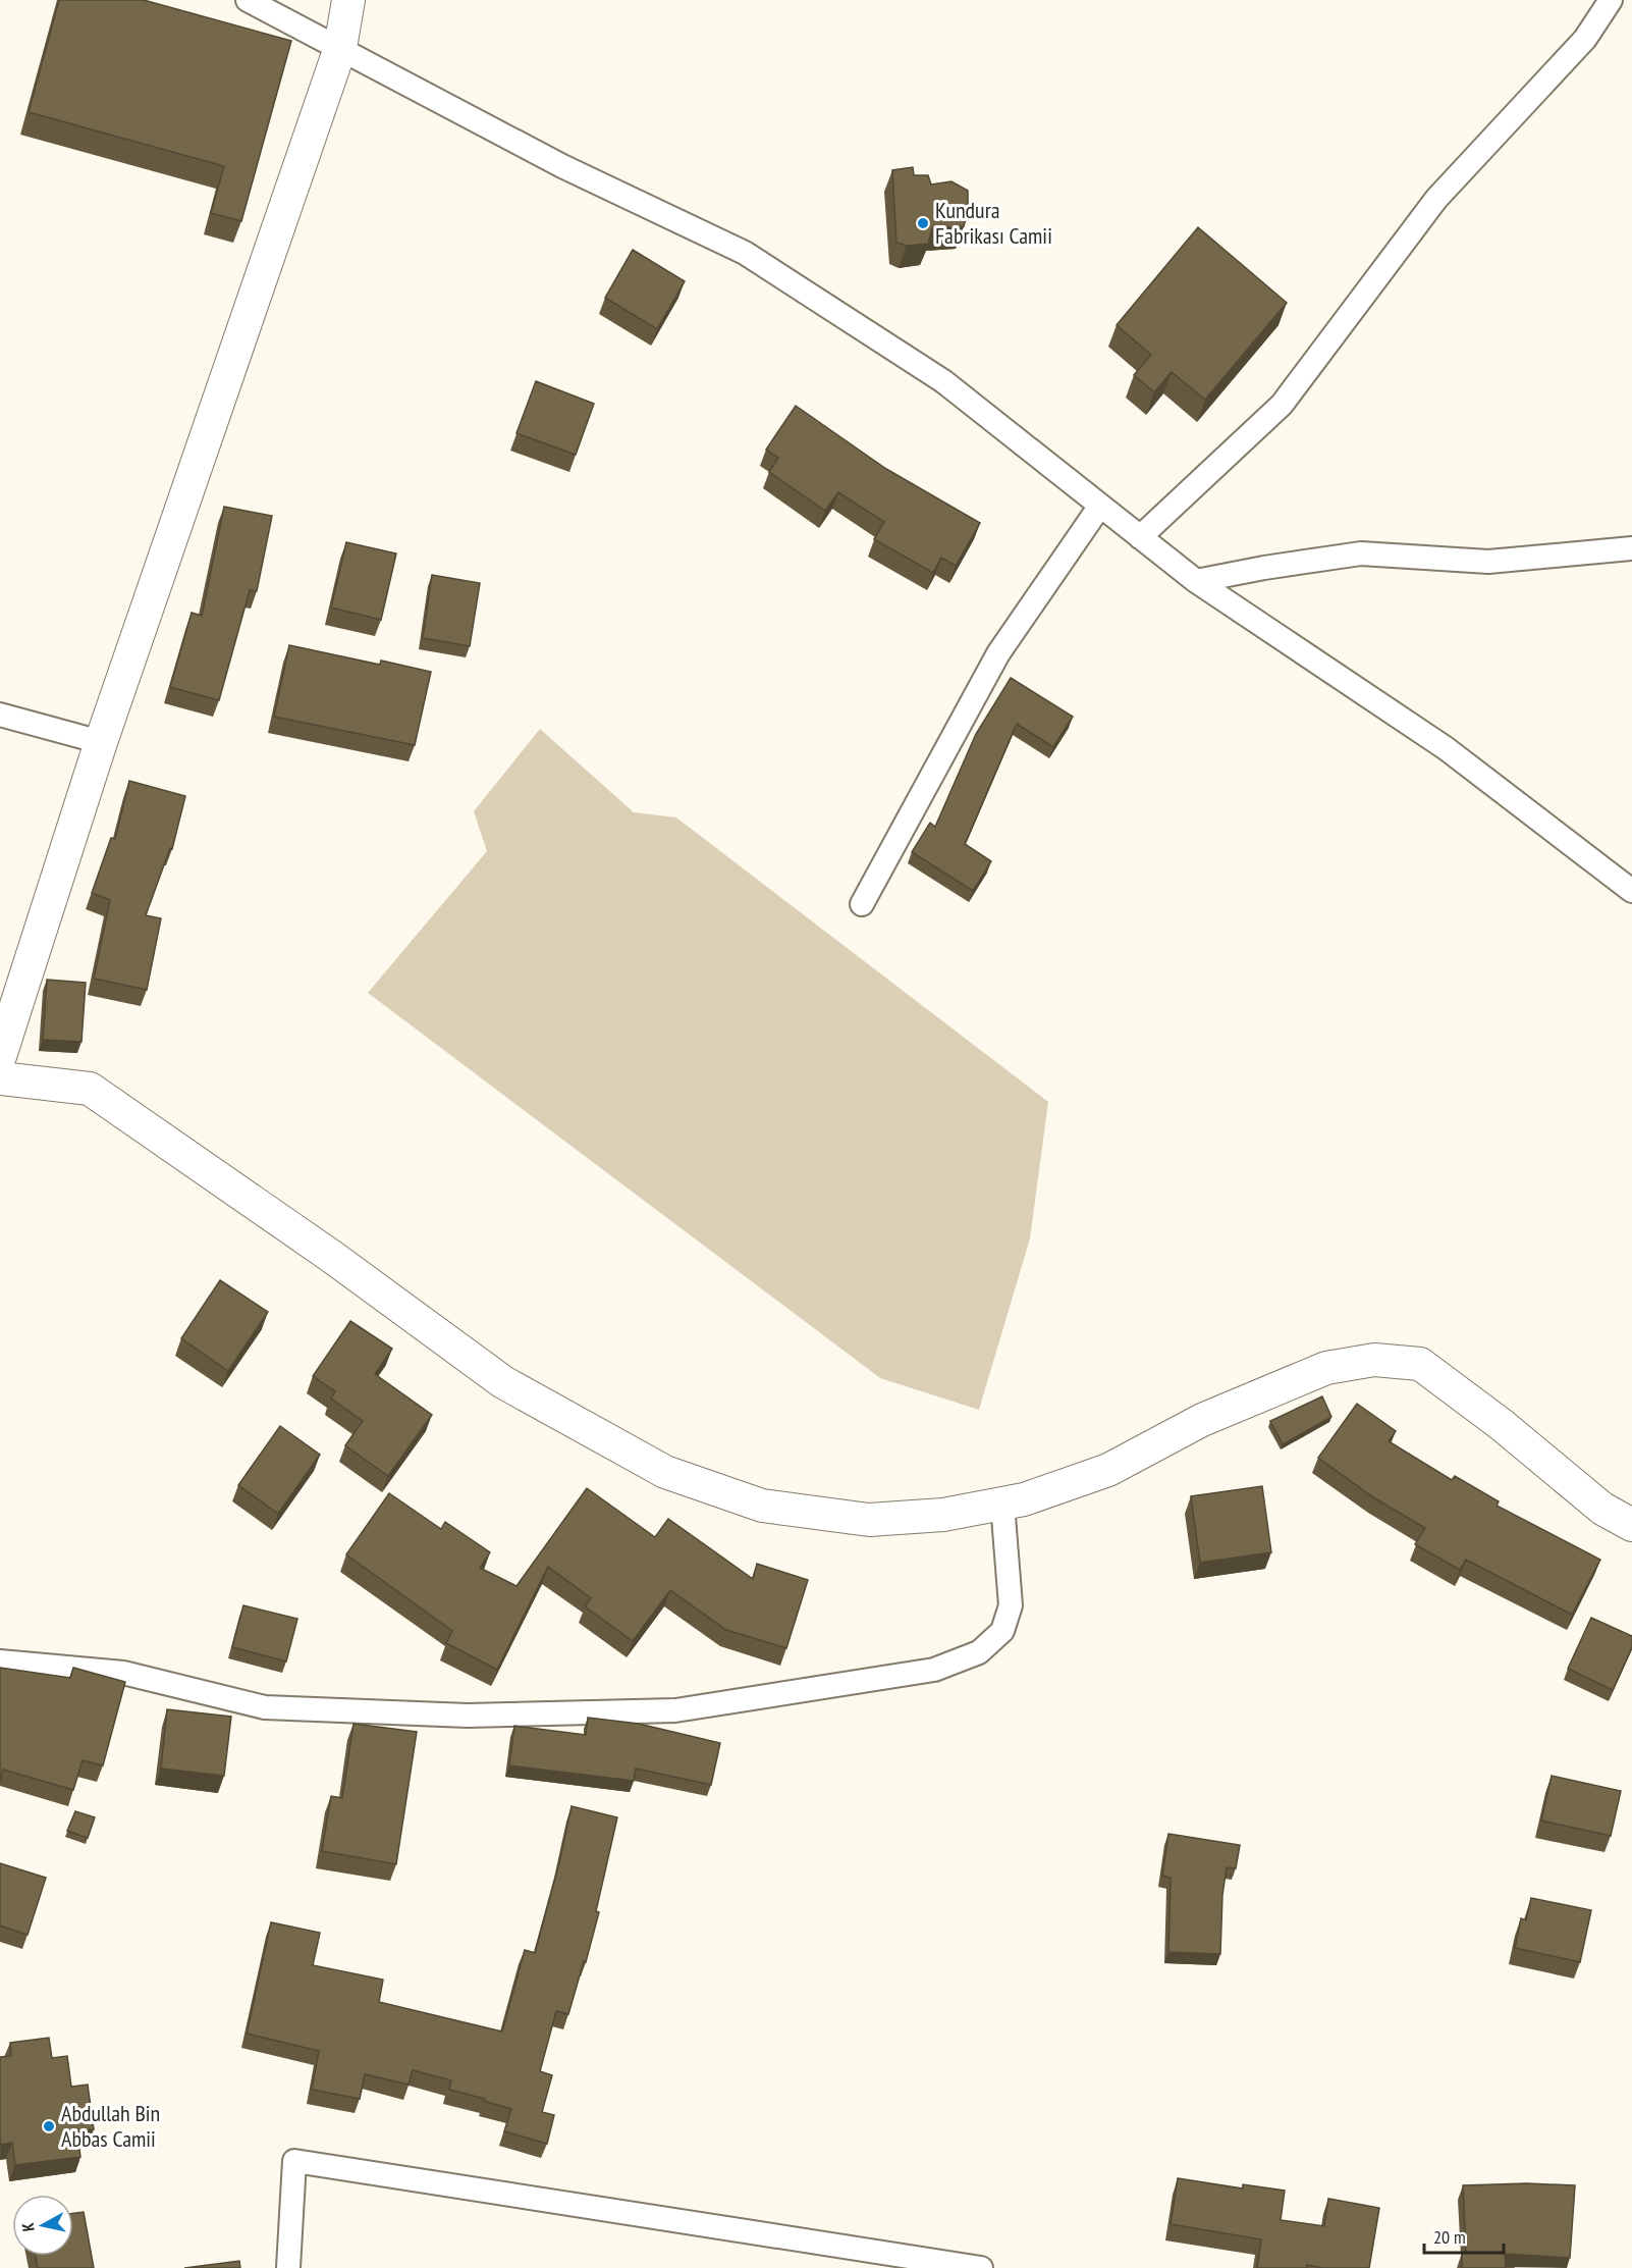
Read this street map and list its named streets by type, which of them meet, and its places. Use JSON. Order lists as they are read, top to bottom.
{
  "places": ["Kundura Fabrikası Camii", "Abdullah Bin Abbas Camii"],
  "scale_bar": "20 m",
  "north": "left"
}
